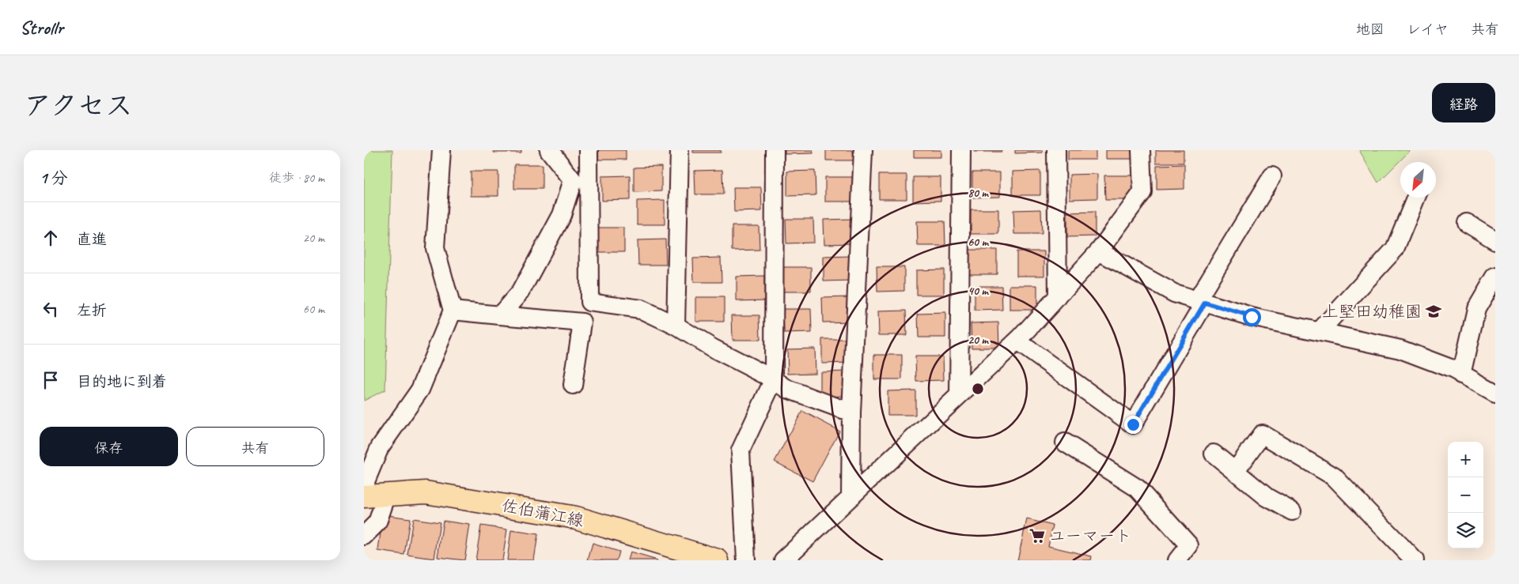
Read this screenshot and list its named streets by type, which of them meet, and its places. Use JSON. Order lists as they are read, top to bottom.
{
  "streets": {
    "main road": ["佐伯蒲江線"]
  },
  "places": {
    "school or university": ["上堅田幼稚園"],
    "supermarket": ["ユーマート"]
  },
  "north": "bottom left",
  "page": {
    "header": "Strollr",
    "nav": ["地図", "レイヤ", "共有"],
    "title": "アクセス",
    "buttons": [
      "経路",
      ["保存", "共有"]
    ],
    "heading": ["1 分", "徒歩 · 80 m"],
    "list": [
      ["直進", "20 m"],
      ["左折", "60 m"],
      "目的地に到着"
    ],
    "map_buttons": ["+", "−"]
  },
  "rings": [
    "80 m",
    "60 m",
    "40 m",
    "20 m"
  ]
}
